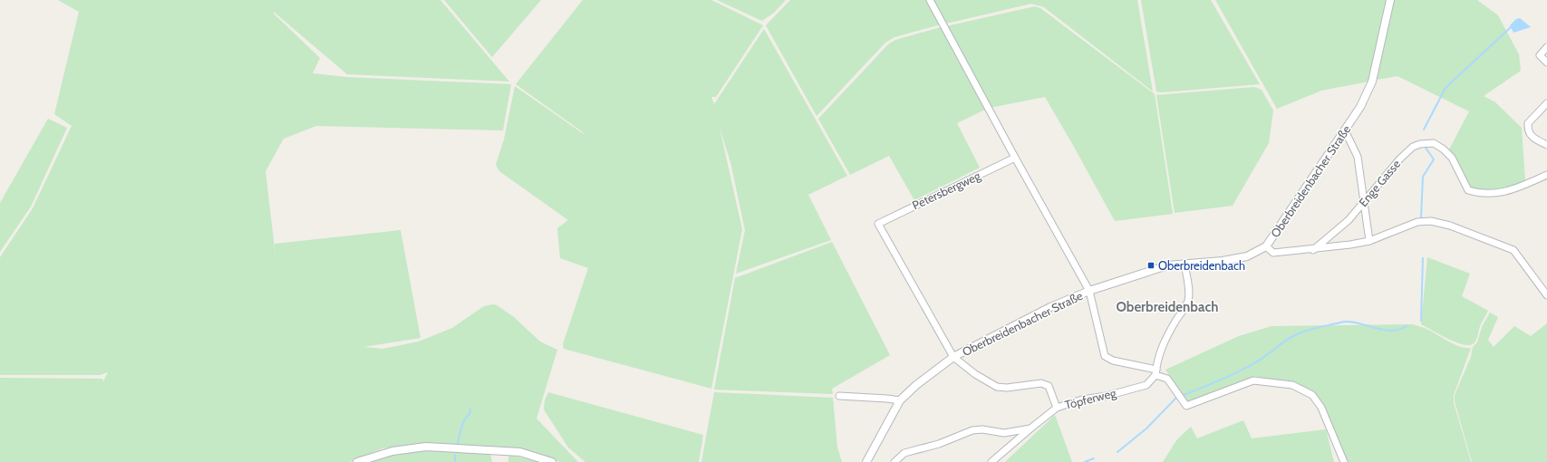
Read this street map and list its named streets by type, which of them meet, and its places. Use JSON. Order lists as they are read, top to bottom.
{
  "streets": {
    "street": [
      "Oberbreidenbacher Straße",
      "Enge Gasse",
      "Petersbergweg",
      "Töpferweg"
    ]
  },
  "crossings": [
    ["Oberbreidenbacher Straße", "Petersbergweg"]
  ],
  "districts": ["Oberbreidenbach"],
  "places": {
    "transit": ["Oberbreidenbach"]
  }
}
